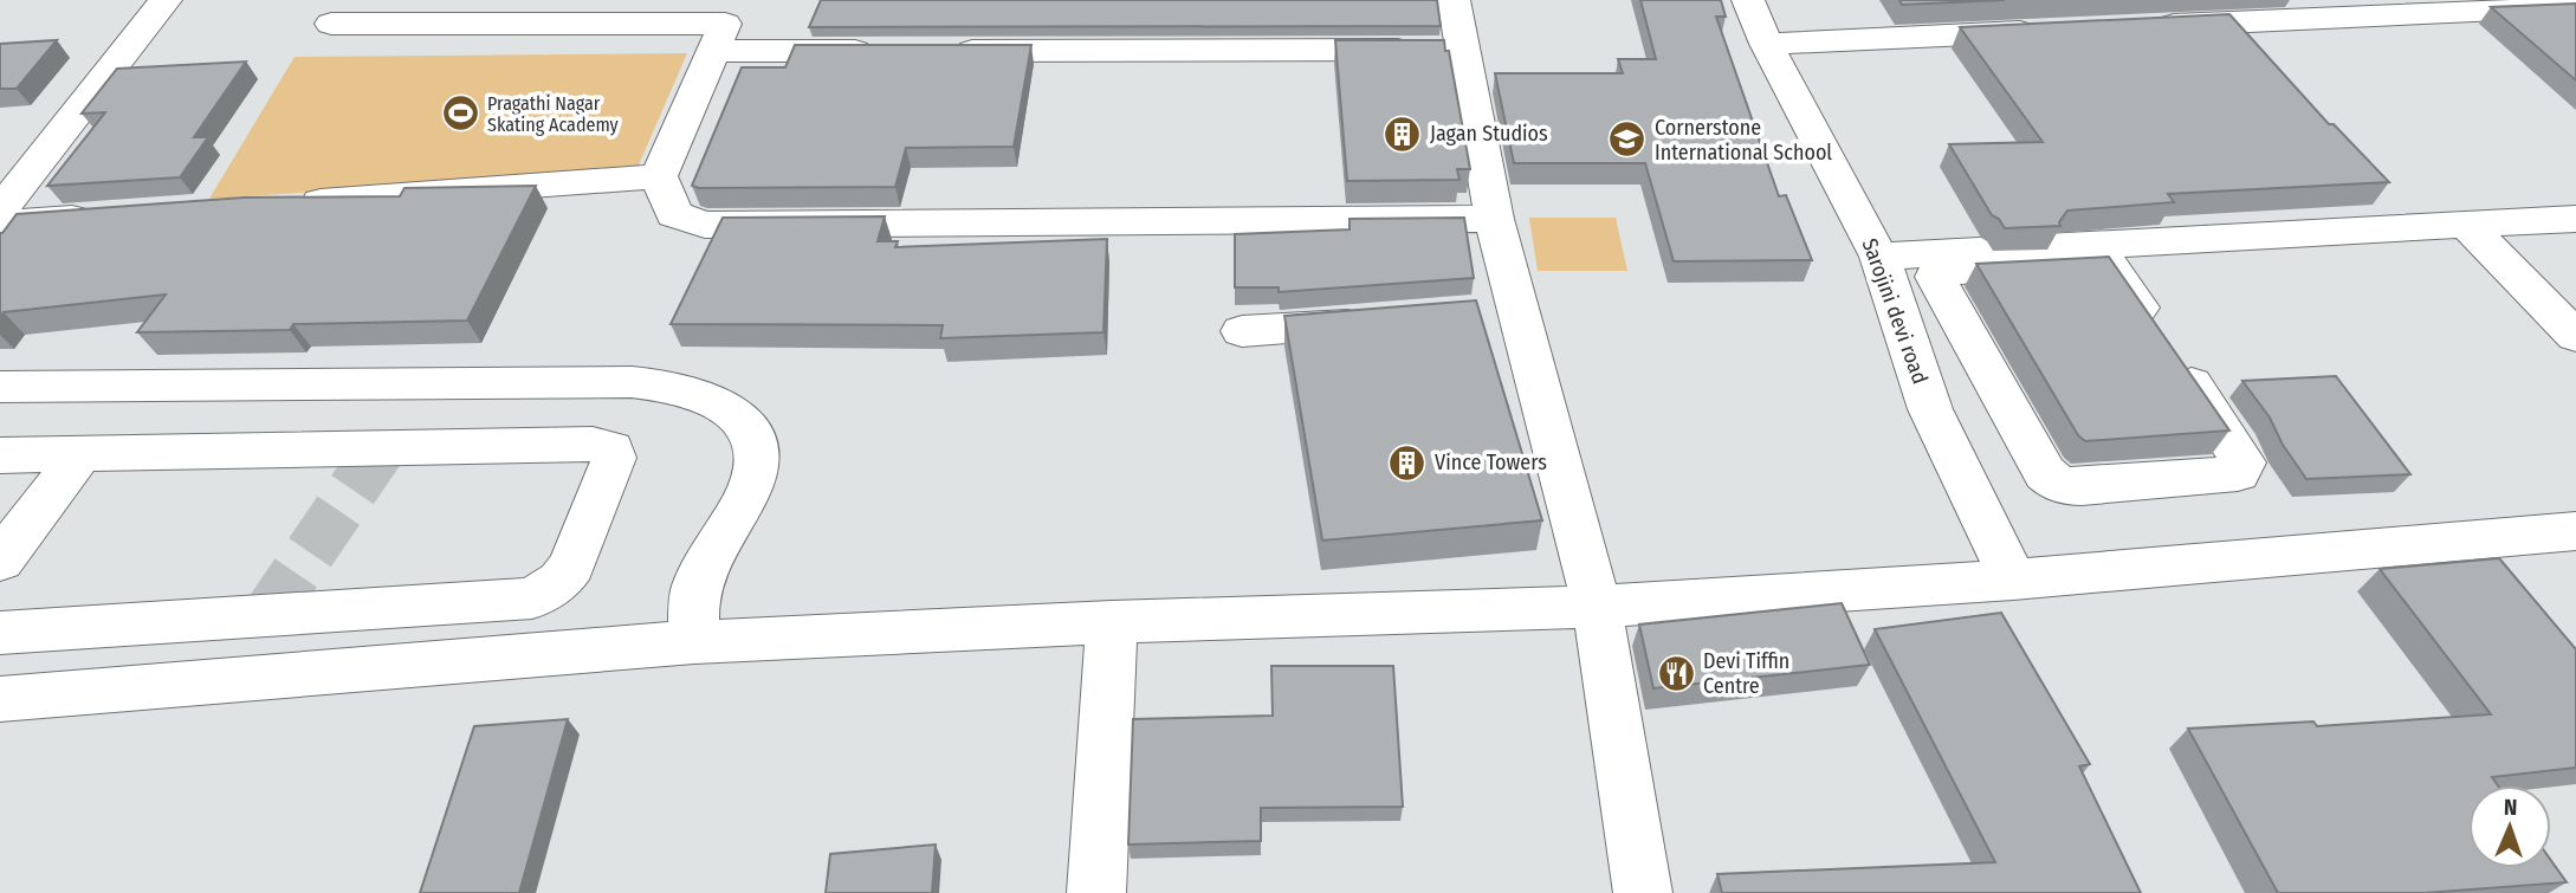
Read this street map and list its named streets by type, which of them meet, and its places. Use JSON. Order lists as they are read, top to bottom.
{
  "streets": {
    "street": ["Sarojini devi road"]
  },
  "places": {
    "sports": ["Pragathi Nagar Skating Academy"],
    "building": ["Jagan Studios", "Vince Towers"],
    "school or university": ["Cornerstone International School"],
    "restaurant": ["Devi Tiffin Centre"]
  },
  "north": "top"
}
